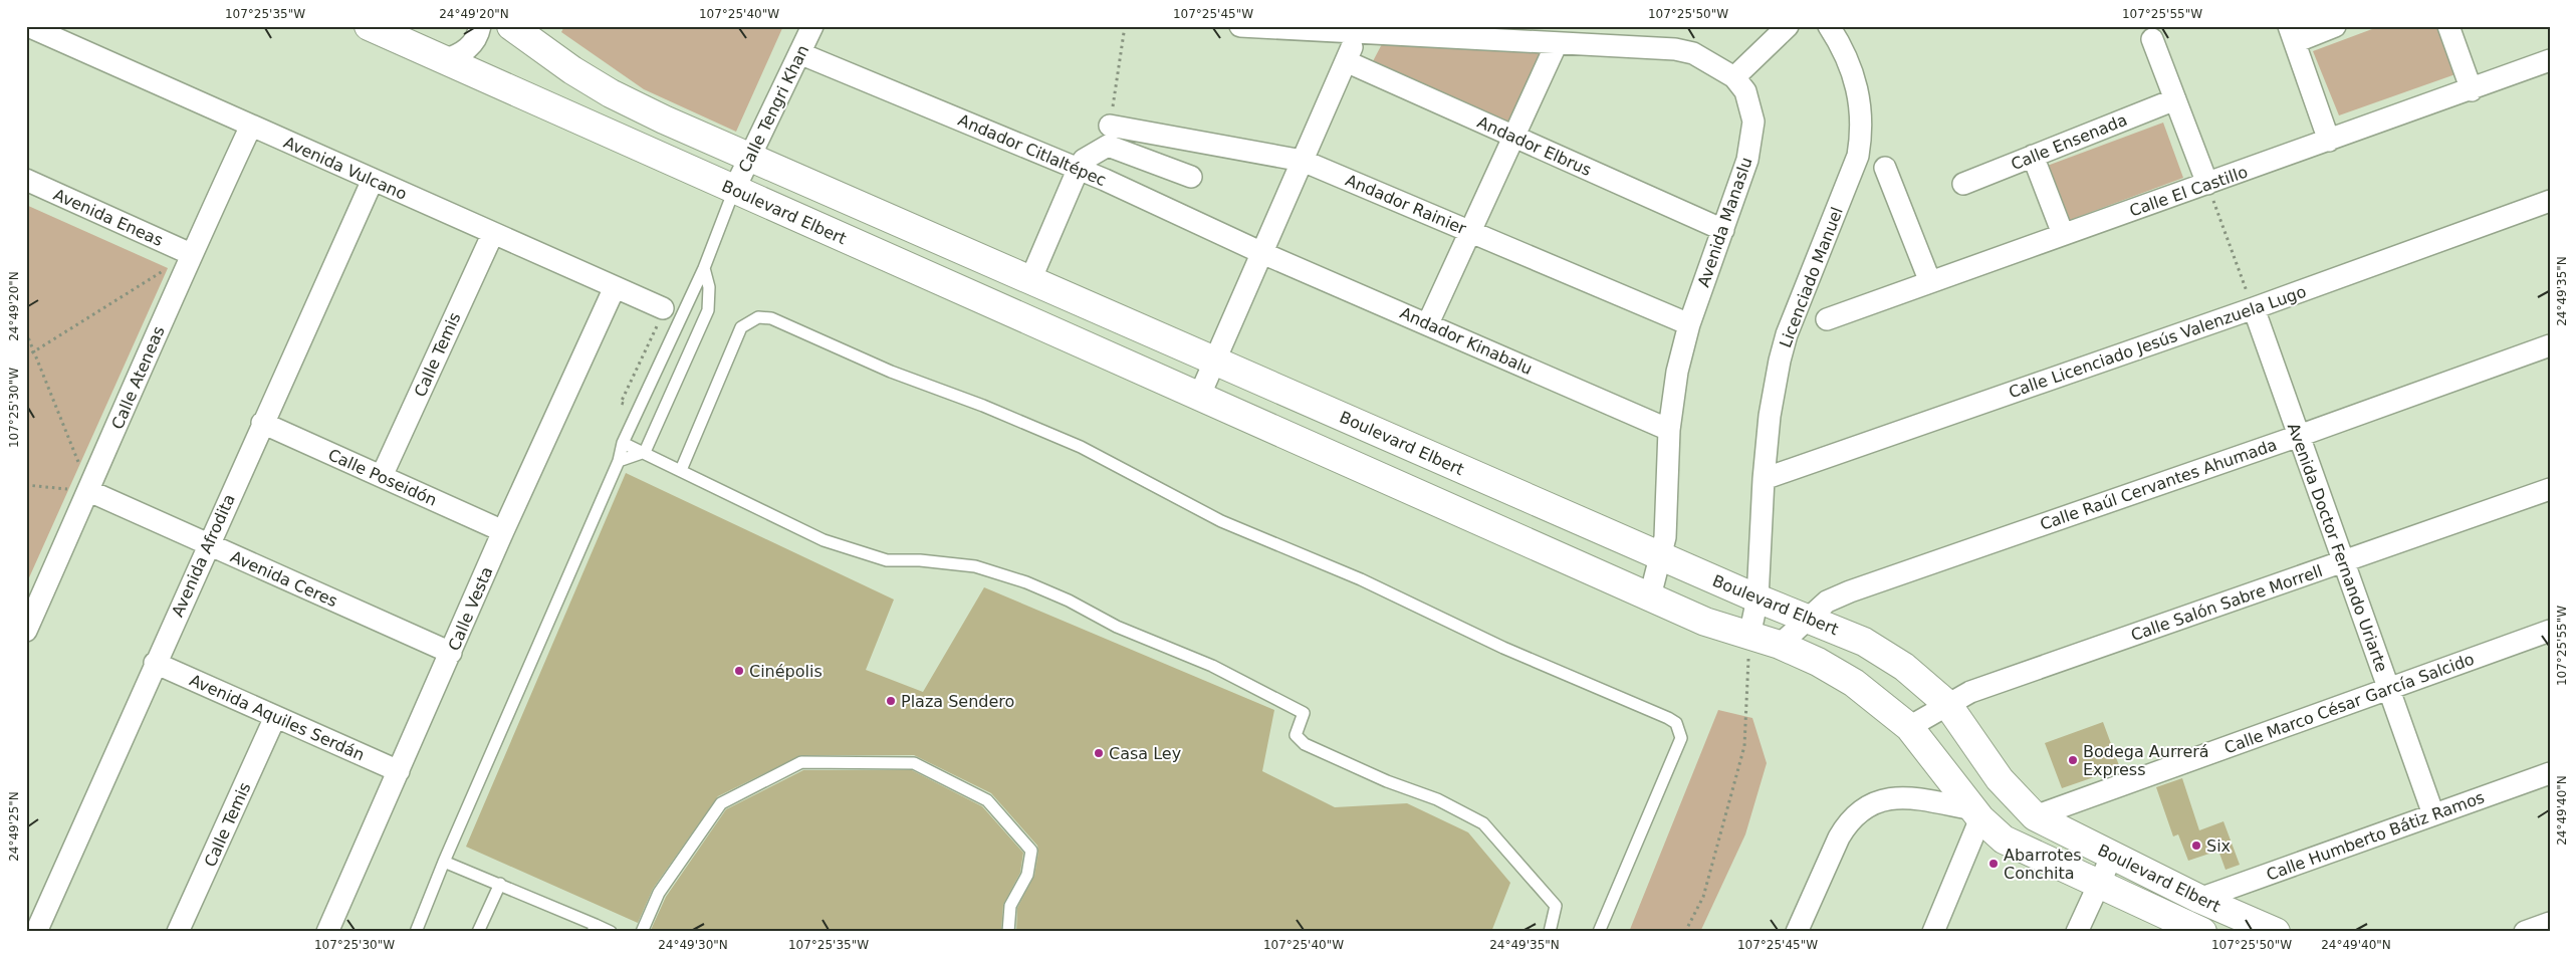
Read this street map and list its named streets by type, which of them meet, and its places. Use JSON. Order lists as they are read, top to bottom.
{
  "streets": {
    "street": [
      "Calle Tengri Khan",
      "Calle Ensenada",
      "Andador Elbrus",
      "Andador Citlaltépec",
      "Avenida Vulcano",
      "Calle El Castillo",
      "Andador Rainier",
      "Boulevard Elbert",
      "Avenida Eneas",
      "Avenida Manaslu",
      "Licenciado Manuel",
      "Andador Kinabalu",
      "Calle Licenciado Jesús Valenzuela Lugo",
      "Calle Temis",
      "Calle Ateneas",
      "Calle Poseidón",
      "Calle Raúl Cervantes Ahumada",
      "Avenida Doctor Fernando Uriarte",
      "Avenida Afrodita",
      "Avenida Ceres",
      "Calle Salón Sabre Morrell",
      "Calle Vesta",
      "Calle Marco César García Salcido",
      "Avenida Aquiles Serdán",
      "Calle Humberto Bátiz Ramos"
    ]
  },
  "crossings": [
    ["Calle Tengri Khan", "Andador Citlaltépec"],
    ["Calle Tengri Khan", "Boulevard Elbert"],
    ["Andador Elbrus", "Avenida Manaslu"],
    ["Andador Citlaltépec", "Andador Kinabalu"],
    ["Avenida Vulcano", "Calle Temis"],
    ["Avenida Vulcano", "Calle Ateneas"],
    ["Avenida Vulcano", "Avenida Afrodita"],
    ["Avenida Vulcano", "Calle Vesta"],
    ["Andador Rainier", "Avenida Manaslu"],
    ["Boulevard Elbert", "Avenida Manaslu"],
    ["Boulevard Elbert", "Licenciado Manuel"],
    ["Boulevard Elbert", "Calle Raúl Cervantes Ahumada"],
    ["Boulevard Elbert", "Calle Salón Sabre Morrell"],
    ["Boulevard Elbert", "Calle Marco César García Salcido"],
    ["Boulevard Elbert", "Calle Humberto Bátiz Ramos"],
    ["Avenida Eneas", "Calle Ateneas"],
    ["Avenida Manaslu", "Andador Kinabalu"],
    ["Licenciado Manuel", "Calle Licenciado Jesús Valenzuela Lugo"],
    ["Calle Licenciado Jesús Valenzuela Lugo", "Avenida Doctor Fernando Uriarte"],
    ["Calle Temis", "Calle Poseidón"],
    ["Calle Temis", "Avenida Aquiles Serdán"],
    ["Calle Ateneas", "Avenida Ceres"],
    ["Calle Poseidón", "Avenida Afrodita"],
    ["Calle Poseidón", "Calle Vesta"],
    ["Calle Raúl Cervantes Ahumada", "Avenida Doctor Fernando Uriarte"],
    ["Avenida Doctor Fernando Uriarte", "Calle Salón Sabre Morrell"],
    ["Avenida Doctor Fernando Uriarte", "Calle Marco César García Salcido"],
    ["Avenida Doctor Fernando Uriarte", "Calle Humberto Bátiz Ramos"],
    ["Avenida Afrodita", "Avenida Ceres"],
    ["Avenida Afrodita", "Avenida Aquiles Serdán"],
    ["Avenida Ceres", "Calle Vesta"],
    ["Calle Vesta", "Avenida Aquiles Serdán"]
  ],
  "places": [
    "Cinépolis",
    "Plaza Sendero",
    "Casa Ley",
    "Bodega Aurrerá Express",
    "Six",
    "Abarrotes Conchita"
  ],
  "coordinates": [
    "107°25'35\"W",
    "24°49'20\"N",
    "107°25'40\"W",
    "107°25'45\"W",
    "107°25'50\"W",
    "107°25'55\"W",
    "24°49'35\"N",
    "107°25'30\"W",
    "24°49'40\"N",
    "24°49'25\"N",
    "24°49'30\"N"
  ]
}
